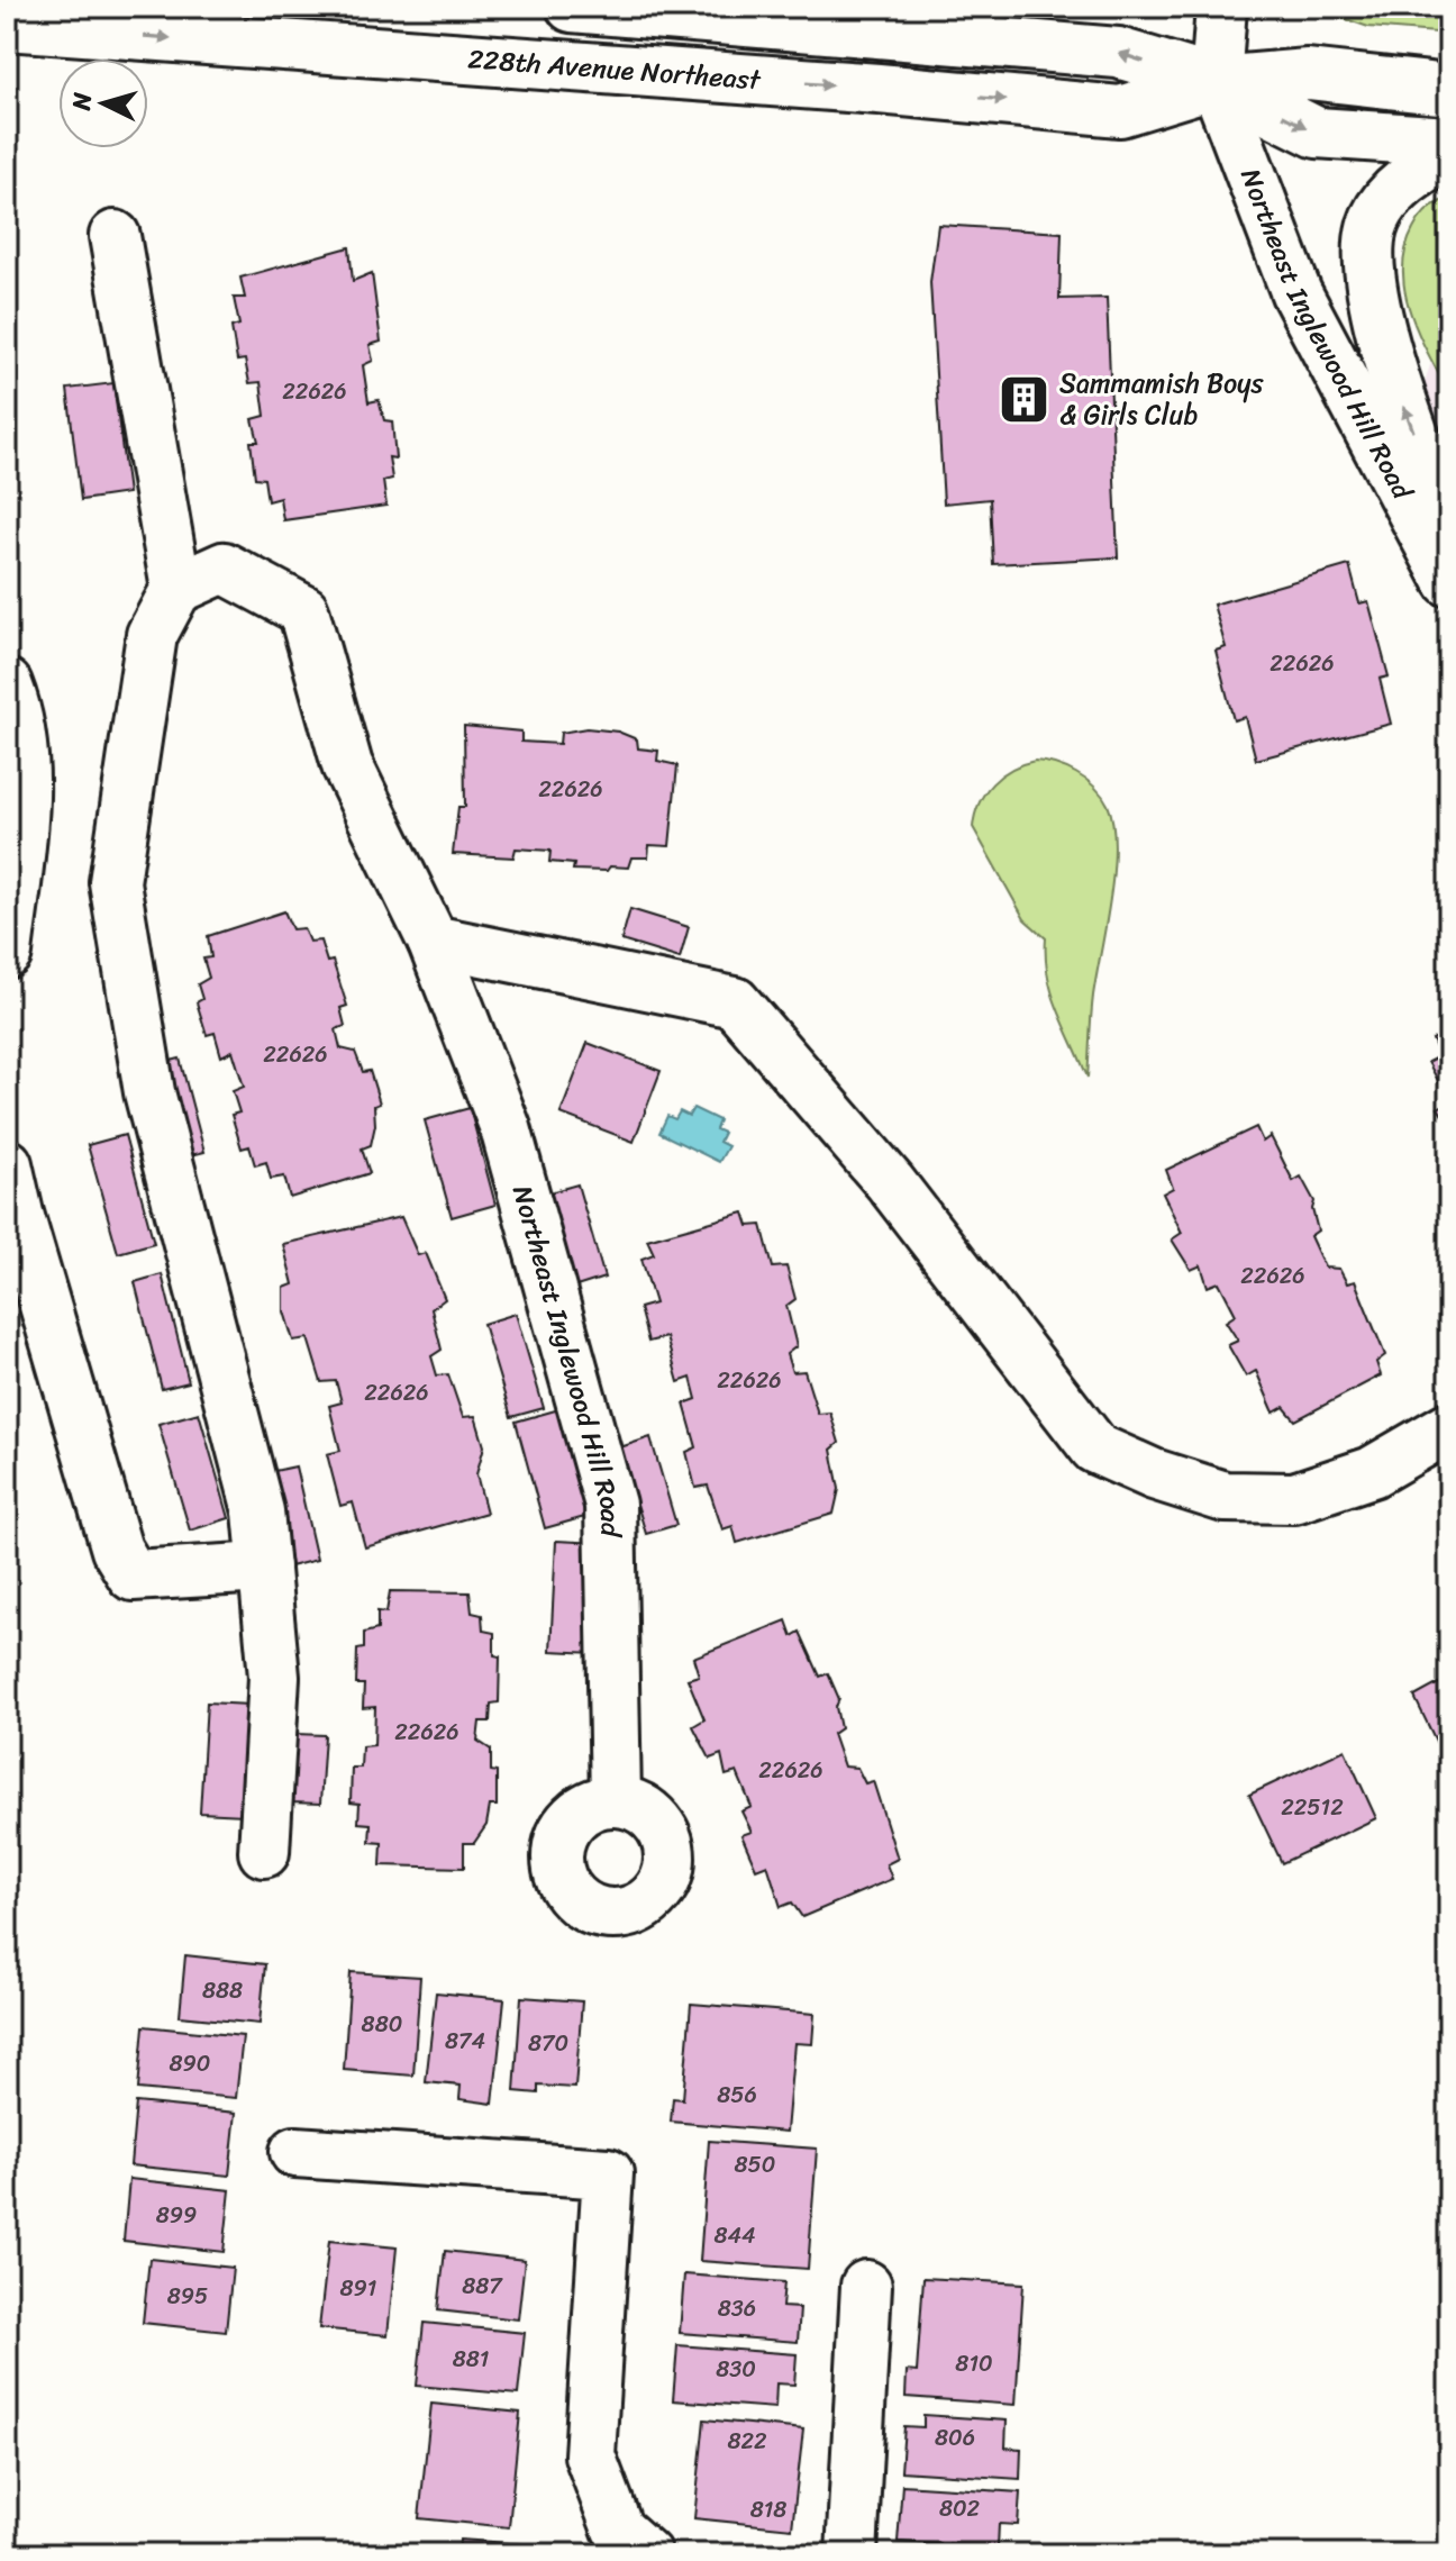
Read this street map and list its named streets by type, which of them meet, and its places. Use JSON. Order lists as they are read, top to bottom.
{
  "streets": {
    "street": ["228th Avenue Northeast", "Northeast Inglewood Hill Road"]
  },
  "crossings": [
    ["228th Avenue Northeast", "Northeast Inglewood Hill Road"]
  ],
  "places": {
    "building": ["Sammamish Boys & Girls Club"]
  },
  "house_numbers": [
    "22626",
    "22626",
    "22626",
    "22626",
    "22626",
    "22626",
    "22626",
    "22626",
    "22626",
    "22512",
    "888",
    "880",
    "874",
    "870",
    "890",
    "856",
    "850",
    "899",
    "844",
    "887",
    "891",
    "895",
    "836",
    "881",
    "810",
    "830",
    "806",
    "822",
    "802",
    "818"
  ],
  "north": "left"
}
